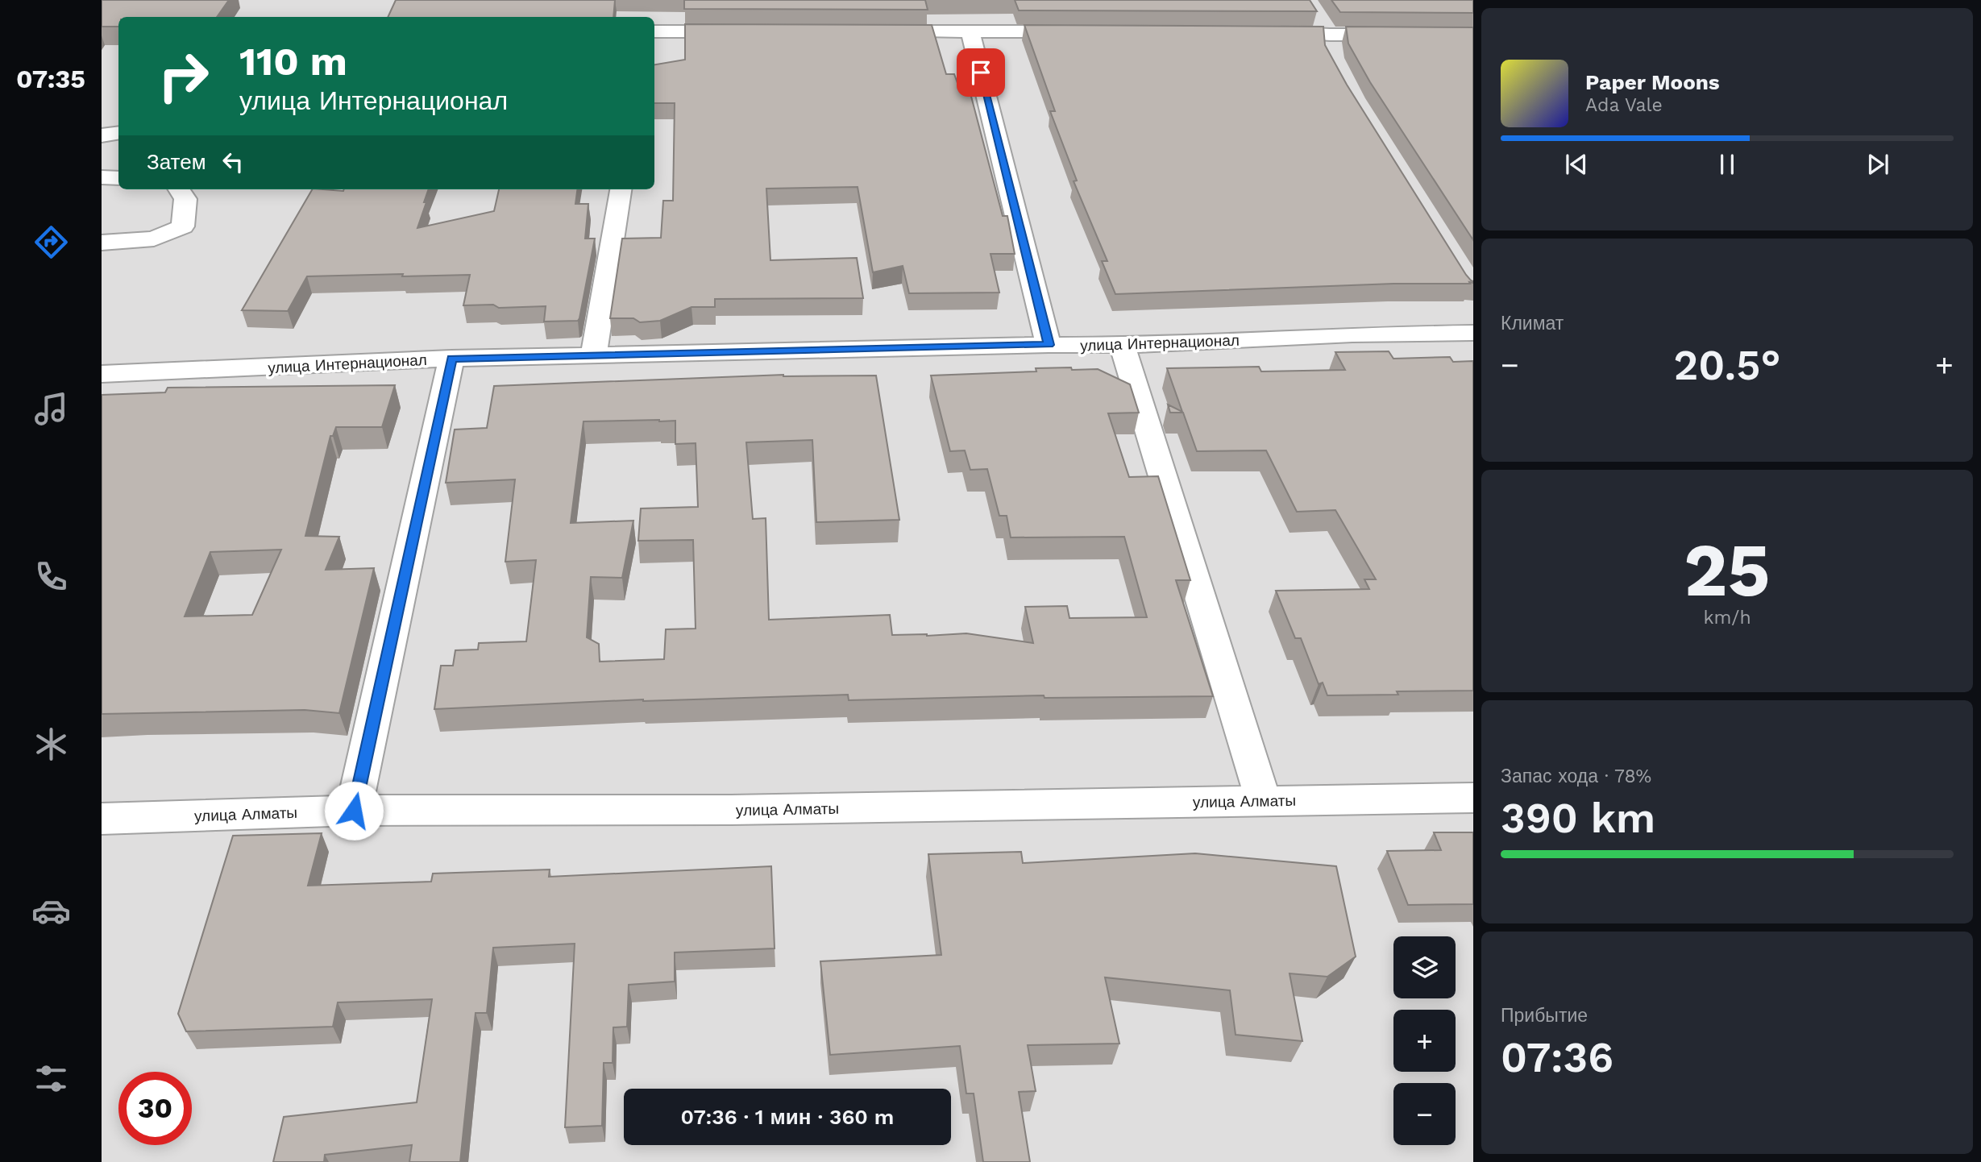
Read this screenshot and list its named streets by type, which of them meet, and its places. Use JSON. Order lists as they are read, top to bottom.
{
  "streets": {
    "street": ["улица Интернационал", "улица Алматы"]
  },
  "page": {
    "tabs": "07:35",
    "turn": ["110 m", "улица Интернационал"],
    "song": ["Paper Moons", "Ada Vale"],
    "then": "Затем",
    "tile": [
      "Климат",
      ["25", "km/h"],
      ["Запас хода · 78%", "390 km"],
      ["Прибытие", "07:36"]
    ],
    "heat": ["−", "20.5°", "+"],
    "map_buttons": ["+", "−"],
    "limit": "30",
    "trip": "07:36 · 1 мин · 360 m"
  }
}
